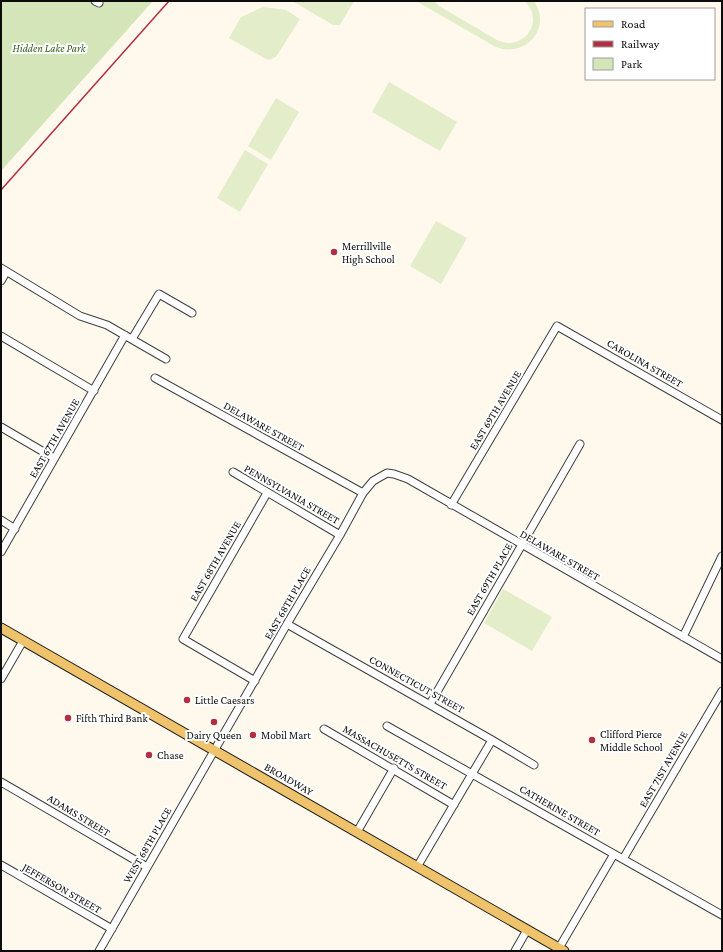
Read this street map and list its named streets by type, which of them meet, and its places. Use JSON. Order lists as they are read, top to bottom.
{
  "streets": {
    "main road": ["BROADWAY"],
    "street": [
      "CAROLINA STREET",
      "EAST 69TH AVENUE",
      "DELAWARE STREET",
      "EAST 67TH AVENUE",
      "PENNSYLVANIA STREET",
      "EAST 68TH AVENUE",
      "EAST 69TH PLACE",
      "EAST 68TH PLACE",
      "CONNECTICUT STREET",
      "MASSACHUSETTS STREET",
      "EAST 71ST AVENUE",
      "CATHERINE STREET",
      "ADAMS STREET",
      "WEST 68TH PLACE",
      "JEFFERSON STREET"
    ]
  },
  "crossings": [
    ["CAROLINA STREET", "EAST 69TH AVENUE"],
    ["EAST 69TH AVENUE", "DELAWARE STREET"],
    ["DELAWARE STREET", "EAST 69TH PLACE"],
    ["DELAWARE STREET", "EAST 68TH PLACE"],
    ["PENNSYLVANIA STREET", "EAST 68TH AVENUE"],
    ["PENNSYLVANIA STREET", "EAST 68TH PLACE"],
    ["EAST 68TH AVENUE", "EAST 68TH PLACE"],
    ["EAST 69TH PLACE", "CONNECTICUT STREET"],
    ["EAST 68TH PLACE", "CONNECTICUT STREET"],
    ["EAST 68TH PLACE", "BROADWAY"],
    ["EAST 68TH PLACE", "WEST 68TH PLACE"],
    ["EAST 71ST AVENUE", "CATHERINE STREET"],
    ["BROADWAY", "WEST 68TH PLACE"],
    ["ADAMS STREET", "WEST 68TH PLACE"],
    ["WEST 68TH PLACE", "JEFFERSON STREET"]
  ],
  "parks": ["Hidden Lake Park"],
  "places": [
    "Merrillville High School",
    "Little Caesars",
    "Fifth Third Bank",
    "Dairy Queen",
    "Mobil Mart",
    "Clifford Pierce Middle School",
    "Chase"
  ],
  "legend": ["Road", "Railway", "Park"]
}
